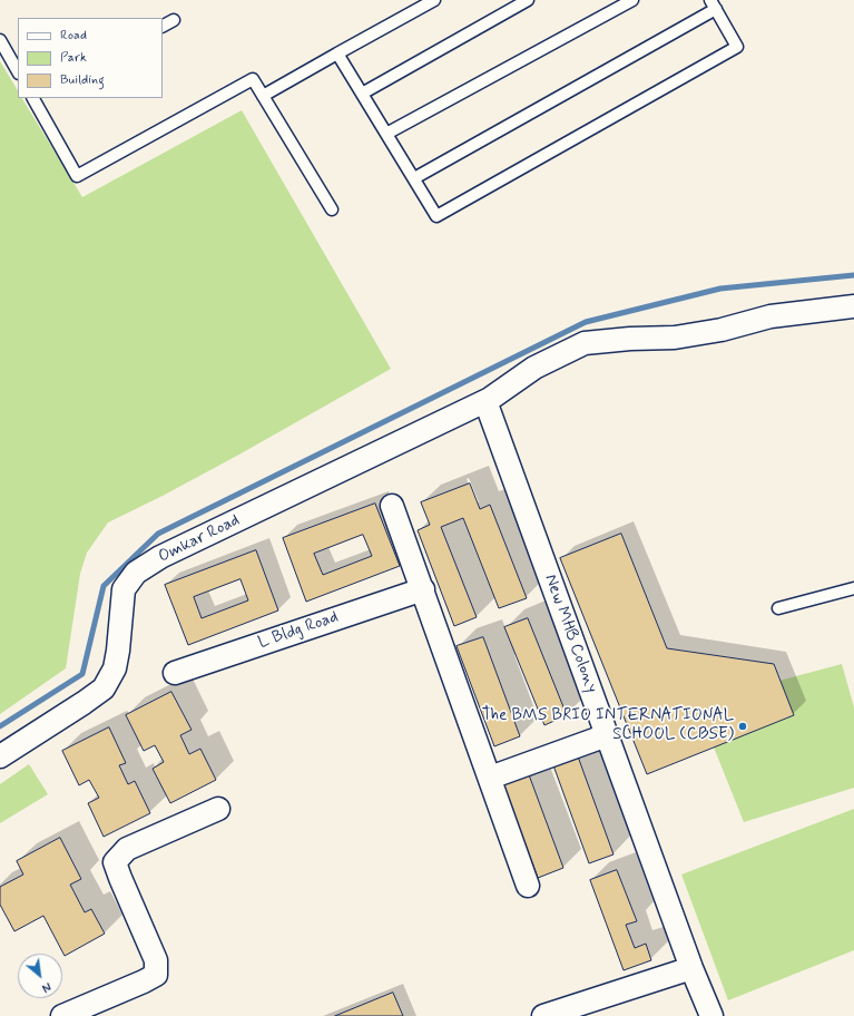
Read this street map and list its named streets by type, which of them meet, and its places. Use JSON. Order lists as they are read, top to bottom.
{
  "streets": {
    "street": ["Omkar Road", "L Bldg Road", "New MHB Colony"]
  },
  "crossings": [
    ["Omkar Road", "New MHB Colony"]
  ],
  "places": ["The BMS BRIO INTERNATIONAL SCHOOL (CBSE)"],
  "legend": ["Road", "Park", "Building"],
  "north": "bottom right"
}
